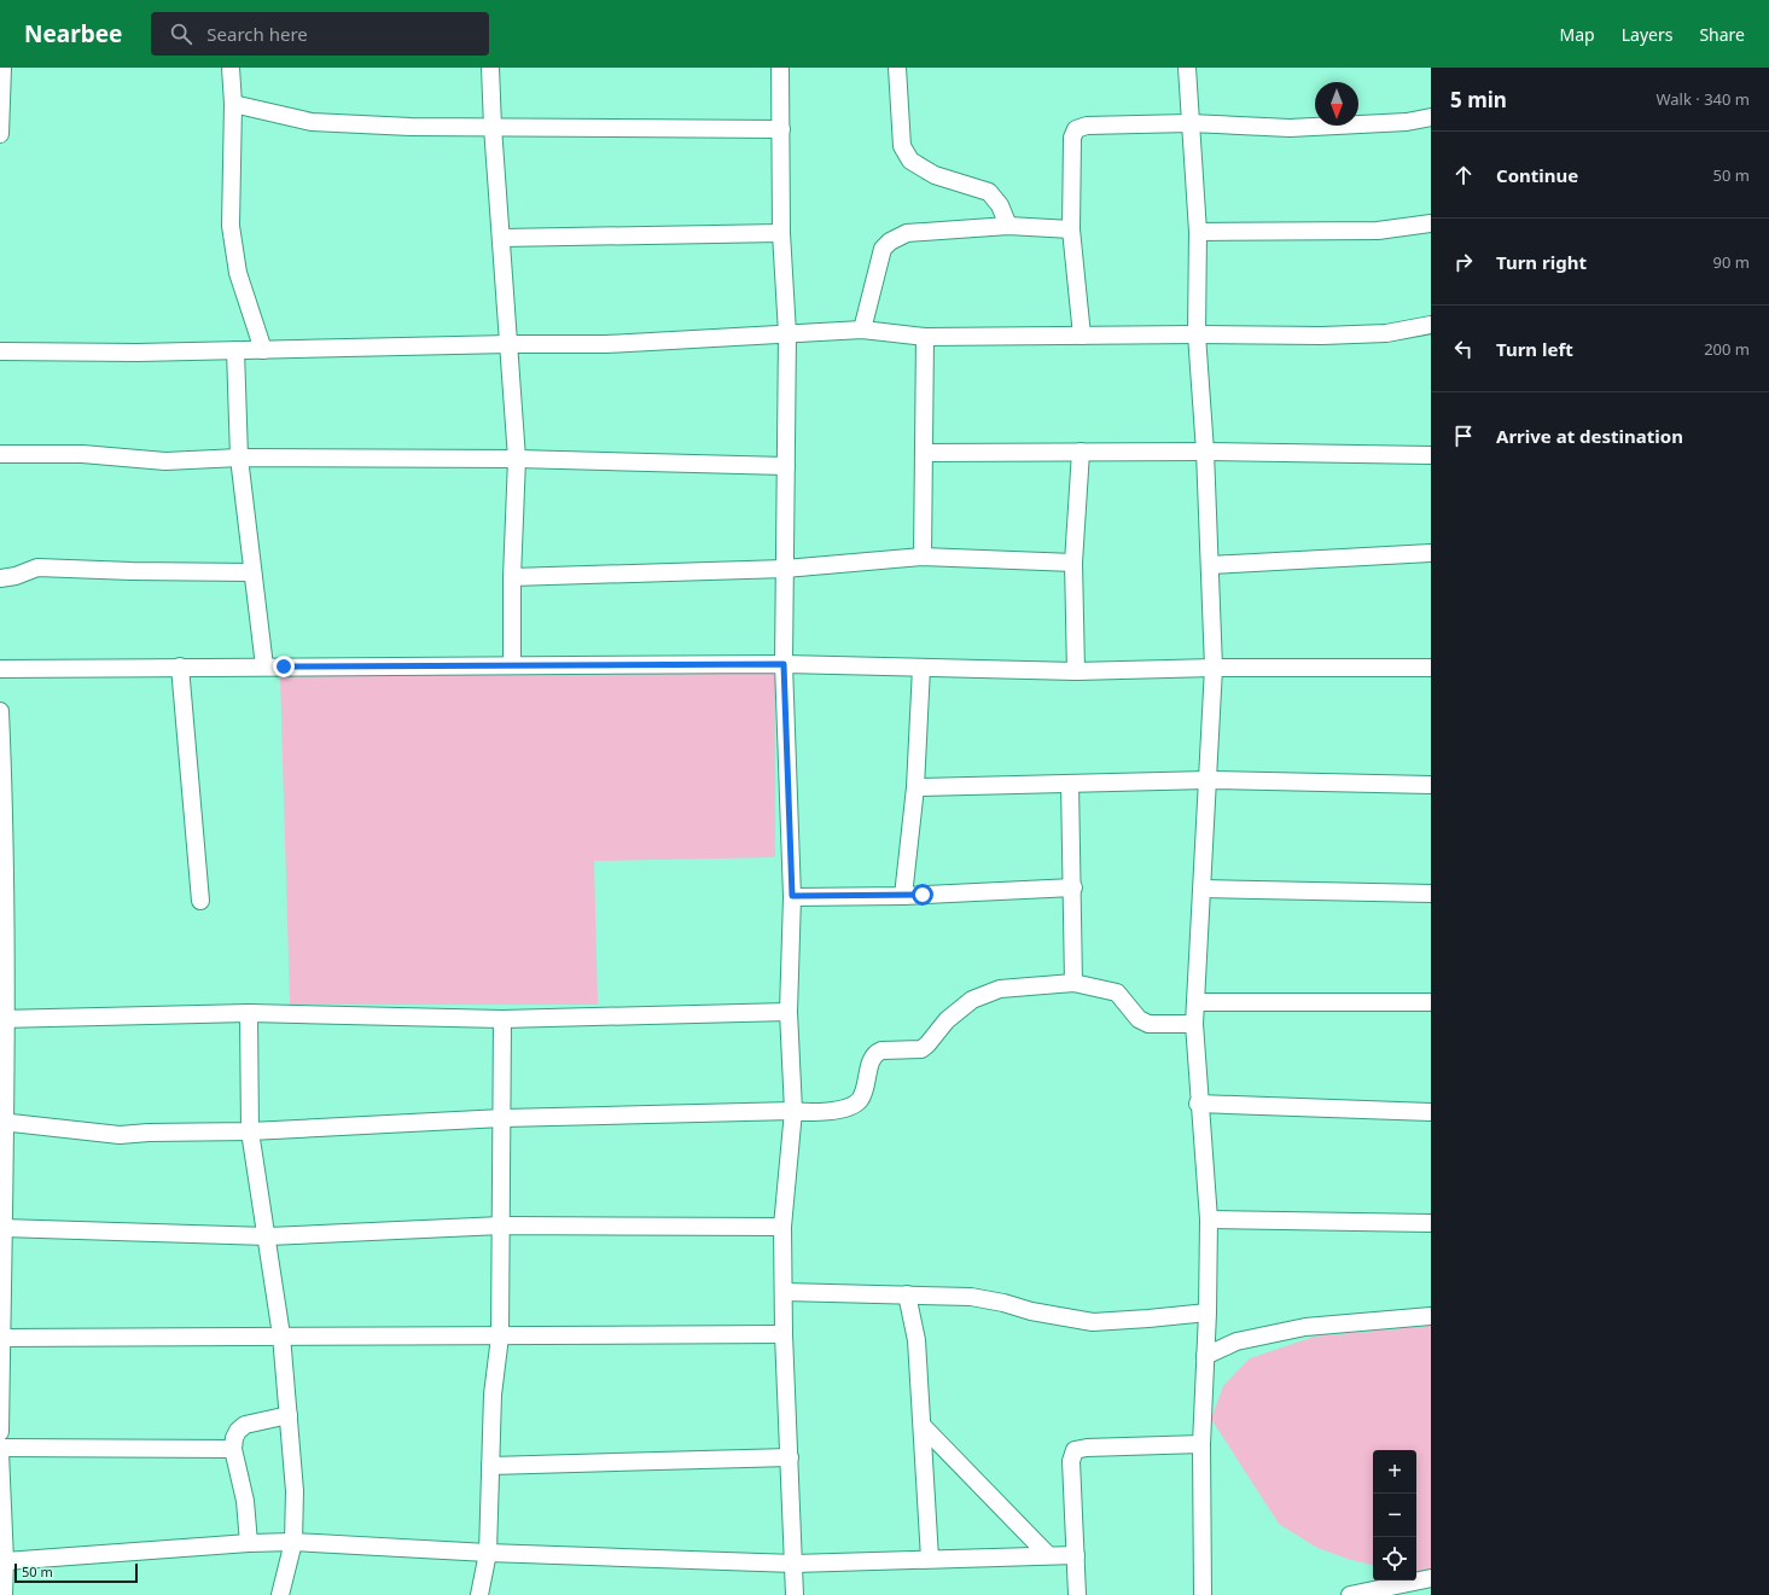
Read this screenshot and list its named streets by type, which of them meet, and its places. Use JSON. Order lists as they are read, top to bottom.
{
  "scale_bar": "50 m",
  "north": "bottom",
  "page": {
    "header": "Nearbee",
    "search": "Search here",
    "nav": ["Map", "Layers", "Share"],
    "heading": ["5 min", "Walk · 340 m"],
    "list": [
      ["Continue", "50 m"],
      ["Turn right", "90 m"],
      ["Turn left", "200 m"],
      "Arrive at destination"
    ],
    "map_buttons": ["+", "−"],
    "scale": "50 m"
  }
}
